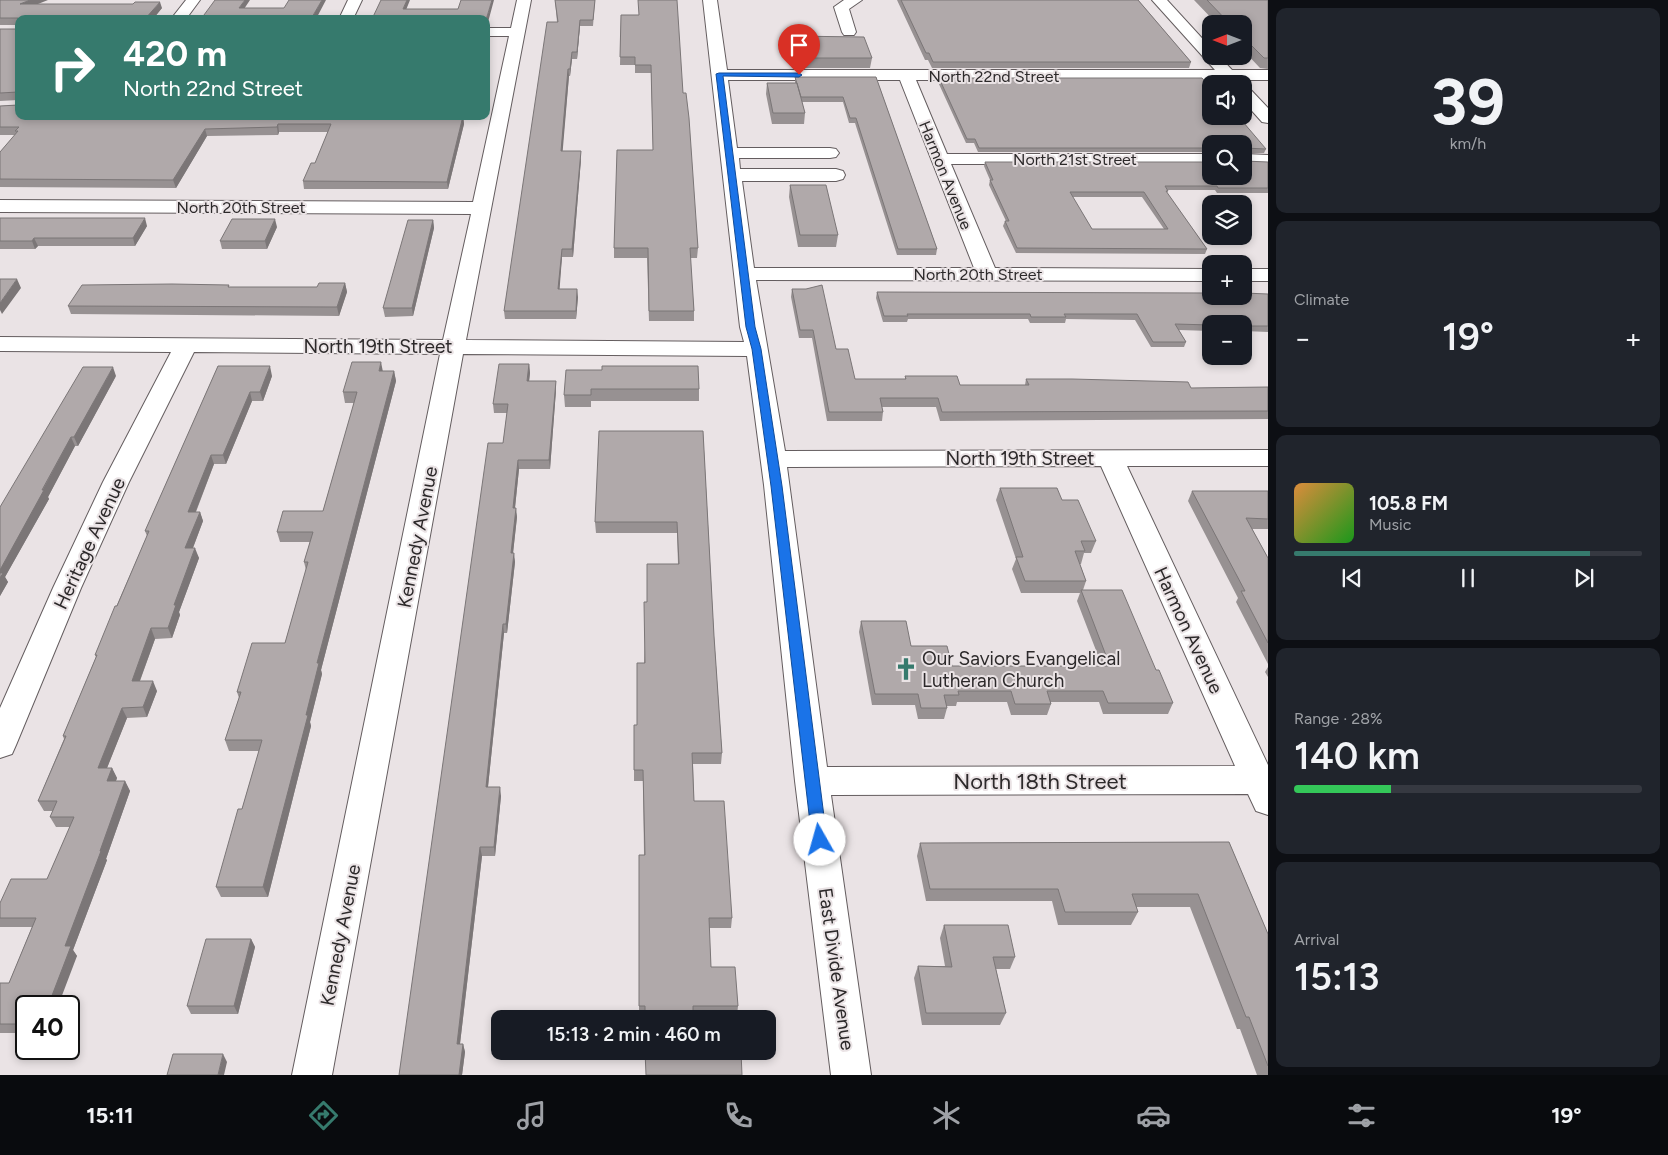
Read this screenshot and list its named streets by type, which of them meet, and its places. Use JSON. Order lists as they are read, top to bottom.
{
  "streets": {
    "street": [
      "North 22nd Street",
      "North 21st Street",
      "Harmon Avenue",
      "North 20th Street",
      "North 19th Street",
      "Kennedy Avenue",
      "Heritage Avenue",
      "North 18th Street",
      "East Divide Avenue"
    ]
  },
  "crossings": [
    ["North 22nd Street", "Harmon Avenue"],
    ["North 22nd Street", "East Divide Avenue"],
    ["North 21st Street", "Harmon Avenue"],
    ["Harmon Avenue", "North 20th Street"],
    ["Harmon Avenue", "North 19th Street"],
    ["Harmon Avenue", "North 18th Street"],
    ["North 20th Street", "Kennedy Avenue"],
    ["North 20th Street", "East Divide Avenue"],
    ["North 19th Street", "Kennedy Avenue"],
    ["North 19th Street", "Heritage Avenue"],
    ["North 19th Street", "East Divide Avenue"],
    ["North 18th Street", "East Divide Avenue"]
  ],
  "places": {
    "church": ["Our Saviors Evangelical Lutheran Church"]
  },
  "north": "left",
  "page": {
    "tile": [
      ["39", "km/h"],
      "Climate",
      ["Range · 28%", "140 km"],
      ["Arrival", "15:13"]
    ],
    "map_buttons": ["+", "−"],
    "turn": ["420 m", "North 22nd Street"],
    "heat": ["−", "19°", "+"],
    "song": ["105.8 FM", "Music"],
    "limit": "40",
    "trip": "15:13 · 2 min · 460 m",
    "tabs": ["15:11", "19°"]
  }
}
